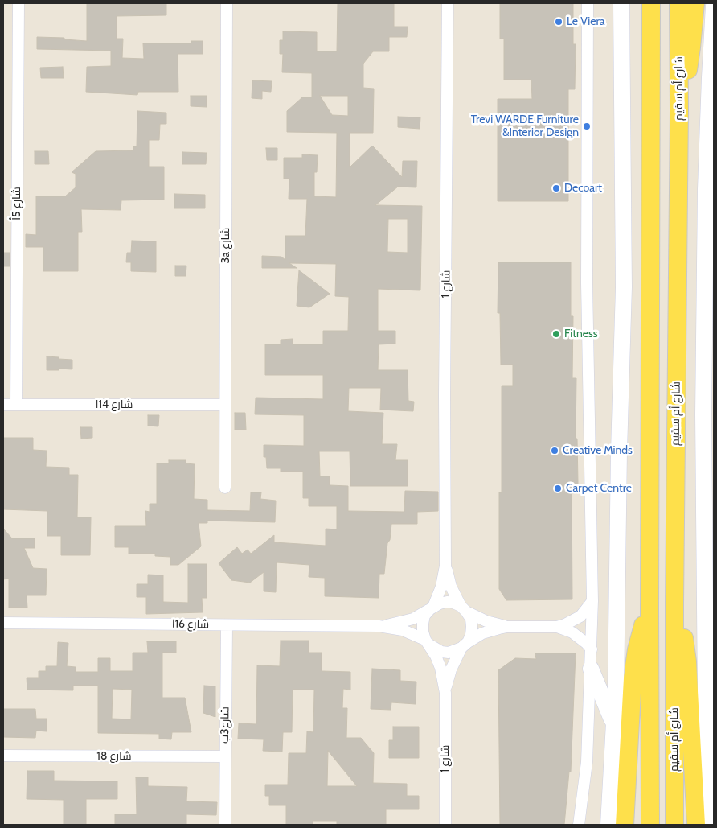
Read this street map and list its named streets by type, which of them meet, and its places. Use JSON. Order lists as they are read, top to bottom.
{
  "streets": {
    "main road": ["شارع أم سقيم"],
    "street": [
      "شارع 5أ",
      "3a شارع",
      "شارع 1",
      "شارع 14ا",
      "شارع 16ا",
      "شارع3ب",
      "شارع 18"
    ]
  },
  "crossings": [
    ["شارع 5أ", "شارع 14ا"],
    ["3a شارع", "شارع 14ا"],
    ["شارع 1", "شارع 16ا"],
    ["شارع 16ا", "شارع3ب"],
    ["شارع3ب", "شارع 18"]
  ],
  "places": [
    "Le Viera",
    "Trevi WARDE Furniture &Interior Design",
    "Decoart",
    "Fitness",
    "Creative Minds",
    "Carpet Centre"
  ]
}
